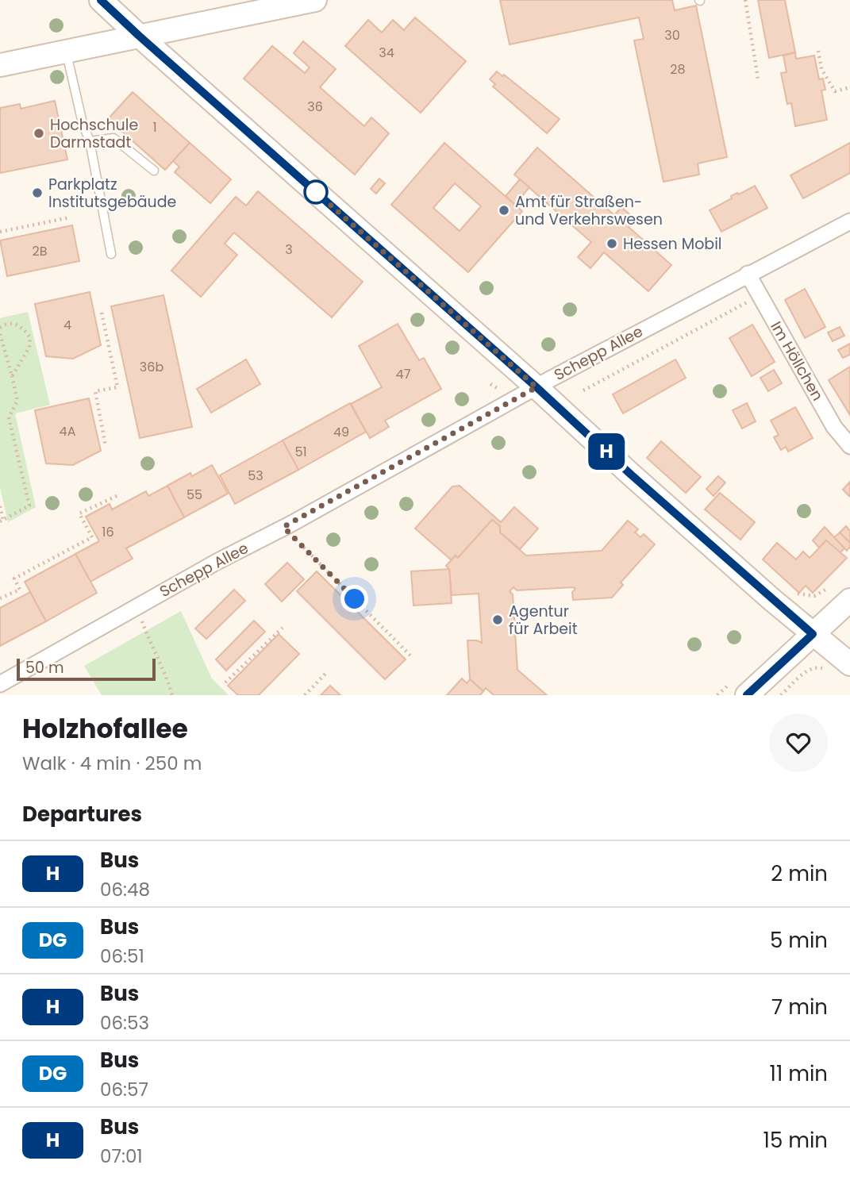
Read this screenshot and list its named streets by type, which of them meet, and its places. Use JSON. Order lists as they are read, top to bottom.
{
  "streets": {
    "street": ["Schepp Allee", "Im Höllchen"]
  },
  "crossings": [
    ["Schepp Allee", "Im Höllchen"]
  ],
  "places": [
    "Hochschule Darmstadt",
    "Parkplatz Institutsgebäude",
    "Amt für Straßen- und Verkehrswesen",
    "Hessen Mobil",
    "Agentur für Arbeit"
  ],
  "lines": ["bus line H"],
  "house_numbers": [
    "30",
    "34",
    "28",
    "36",
    "1",
    "3",
    "2B",
    "4",
    "36b",
    "47",
    "4A",
    "49",
    "51",
    "53",
    "55",
    "16"
  ],
  "scale_bar": "50 m",
  "page": {
    "on_map": "H",
    "scale": "50 m",
    "heading": [
      ["Holzhofallee", "Walk · 4 min · 250 m"],
      "Departures"
    ],
    "list": [
      {
        "mark": "H",
        "name": "Bus",
        "note": "06:48",
        "value": "2 min"
      },
      {
        "mark": "DG",
        "name": "Bus",
        "note": "06:51",
        "value": "5 min"
      },
      {
        "mark": "H",
        "name": "Bus",
        "note": "06:53",
        "value": "7 min"
      },
      {
        "mark": "DG",
        "name": "Bus",
        "note": "06:57",
        "value": "11 min"
      },
      {
        "mark": "H",
        "name": "Bus",
        "note": "07:01",
        "value": "15 min"
      }
    ]
  }
}
